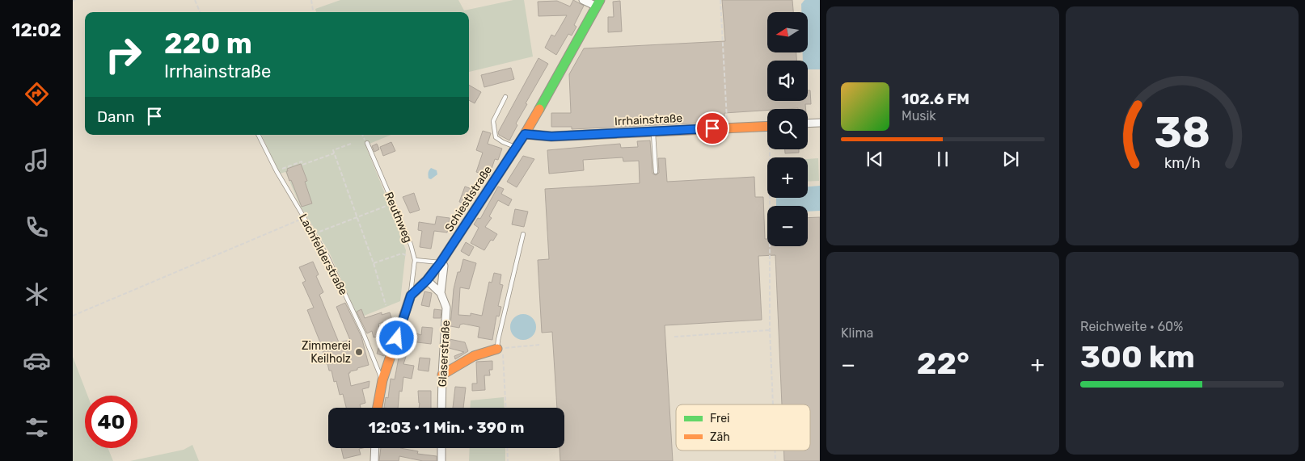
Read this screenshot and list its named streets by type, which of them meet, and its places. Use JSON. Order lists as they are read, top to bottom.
{
  "streets": {
    "street": ["Irrhainstraße", "Schiestlstraße", "Glaserstraße"],
    "lane": ["Reuthweg", "Lachfelderstraße"]
  },
  "crossings": [
    ["Irrhainstraße", "Schiestlstraße"],
    ["Schiestlstraße", "Reuthweg"],
    ["Schiestlstraße", "Lachfelderstraße"],
    ["Schiestlstraße", "Glaserstraße"]
  ],
  "places": ["Zimmerei Keilholz"],
  "legend": ["Frei", "Zäh"],
  "north": "left",
  "page": {
    "tabs": "12:02",
    "map_buttons": ["+", "−"],
    "turn": ["220 m", "Irrhainstraße"],
    "song": ["102.6 FM", "Musik"],
    "then": "Dann",
    "tile": [
      "Klima",
      ["Reichweite · 60%", "300 km"]
    ],
    "heat": ["−", "22°", "+"],
    "limit": "40",
    "trip": "12:03 · 1 Min. · 390 m",
    "gauge": ["38", "km/h"]
  }
}
